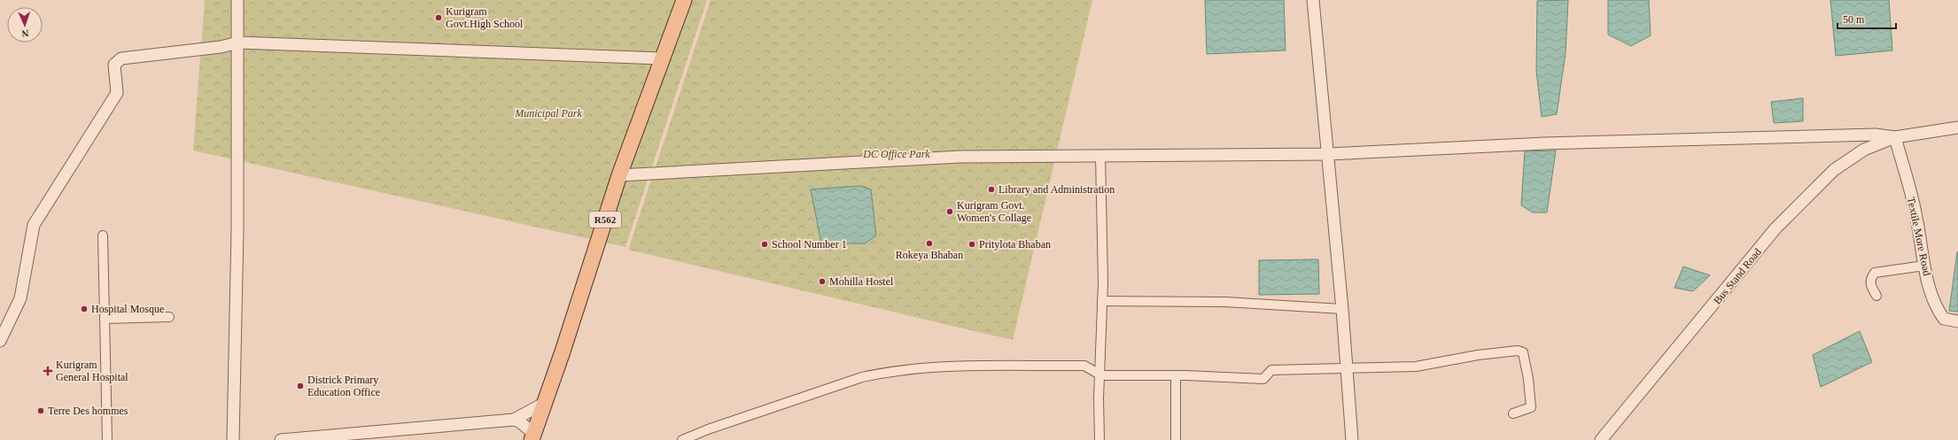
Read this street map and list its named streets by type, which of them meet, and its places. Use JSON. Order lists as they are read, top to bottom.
{
  "streets": {
    "main road": ["R562"],
    "street": ["Textile More Road", "Bus Stand Road"]
  },
  "crossings": [
    ["Textile More Road", "Bus Stand Road"]
  ],
  "parks": ["Municipal Park", "DC Office Park"],
  "places": {
    "other": [
      "Kurigram Govt.High School",
      "Library and Administration",
      "Kurigram Govt. Women's Collage",
      "Rokeya Bhaban",
      "School Number 1",
      "Pritylota Bhaban",
      "Mohilla Hostel",
      "Hospital Mosque",
      "Districk Primary Education Office",
      "Terre Des hommes"
    ],
    "health": ["Kurigram General Hospital"]
  },
  "scale_bar": "50 m",
  "north": "bottom"
}
